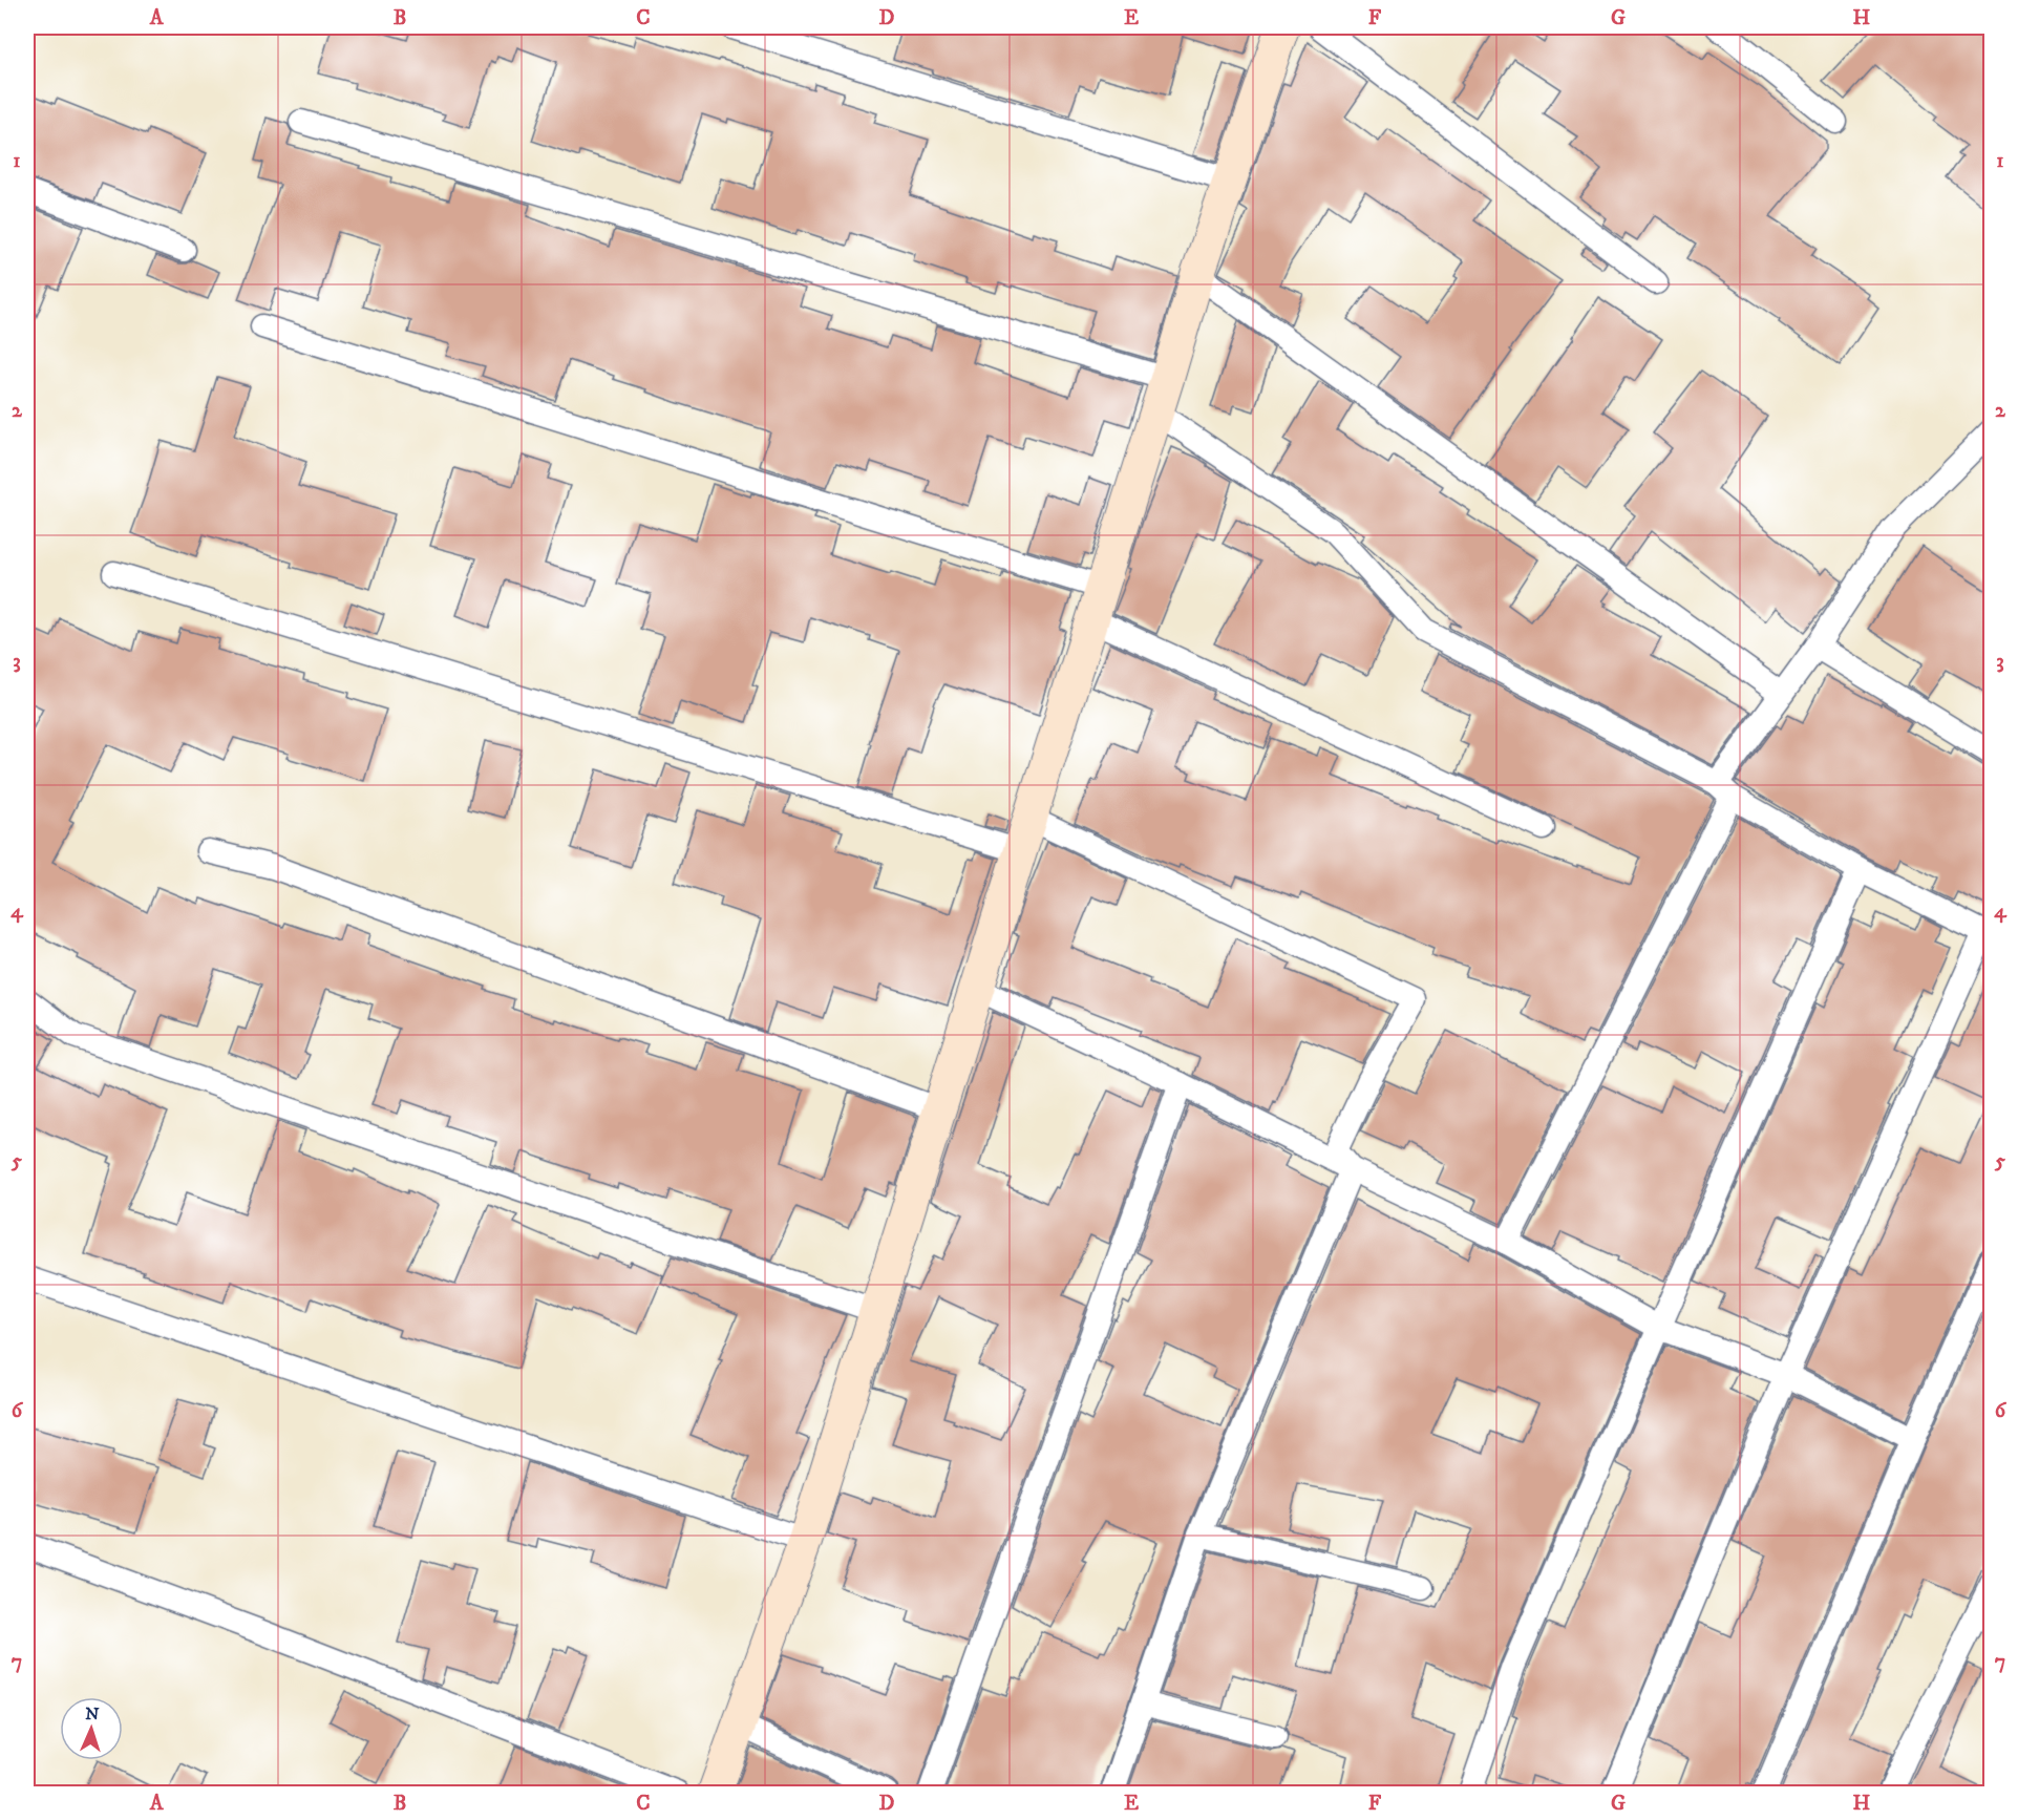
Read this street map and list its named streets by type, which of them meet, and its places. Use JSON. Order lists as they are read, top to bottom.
{
  "north": "top",
  "grid": {
    "columns": [
      "A",
      "B",
      "C",
      "D",
      "E",
      "F",
      "G",
      "H"
    ],
    "rows": [
      "1",
      "2",
      "3",
      "4",
      "5",
      "6",
      "7"
    ]
  }
}
